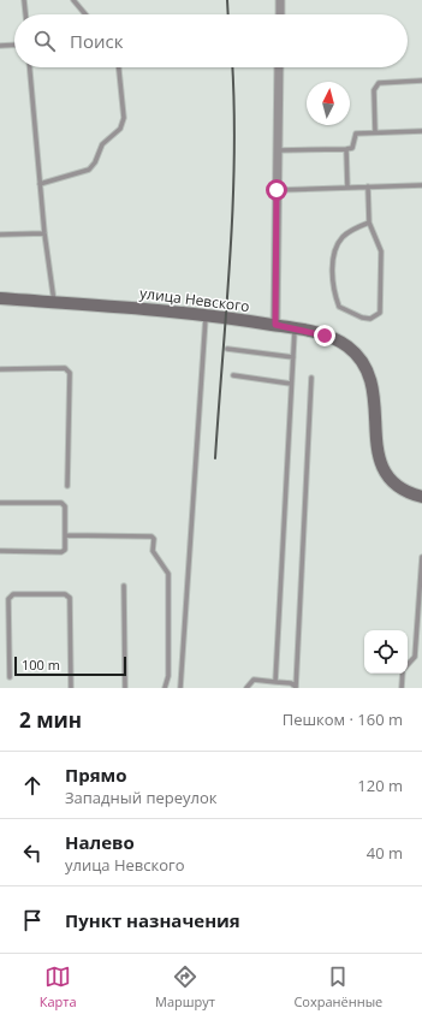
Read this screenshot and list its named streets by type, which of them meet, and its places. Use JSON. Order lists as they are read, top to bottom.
{
  "streets": {
    "main road": ["улица Невского"]
  },
  "scale_bar": "100 m",
  "north": "top",
  "page": {
    "search": "Поиск",
    "scale": "100 m",
    "heading": ["2 мин", "Пешком · 160 m"],
    "list": [
      ["Прямо", "Западный переулок", "120 m"],
      ["Налево", "улица Невского", "40 m"],
      "Пункт назначения"
    ],
    "nav": ["Карта", "Маршрут", "Сохранённые"]
  }
}
